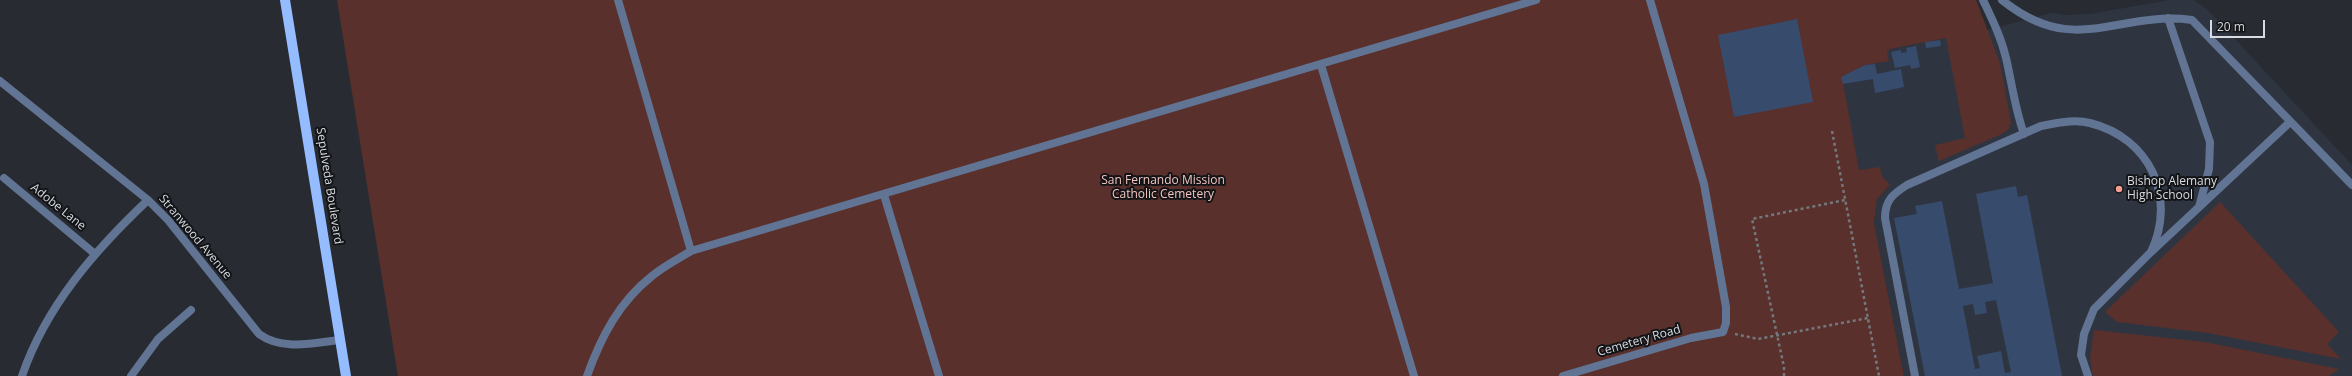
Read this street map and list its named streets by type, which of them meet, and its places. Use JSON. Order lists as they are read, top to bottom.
{
  "streets": {
    "main road": ["Sepulveda Boulevard"],
    "street": ["Adobe Lane", "Stranwood Avenue", "Cemetery Road"]
  },
  "crossings": [
    ["Sepulveda Boulevard", "Stranwood Avenue"]
  ],
  "parks": ["San Fernando Mission Catholic Cemetery"],
  "places": ["Bishop Alemany High School"],
  "scale_bar": "20 m"
}
